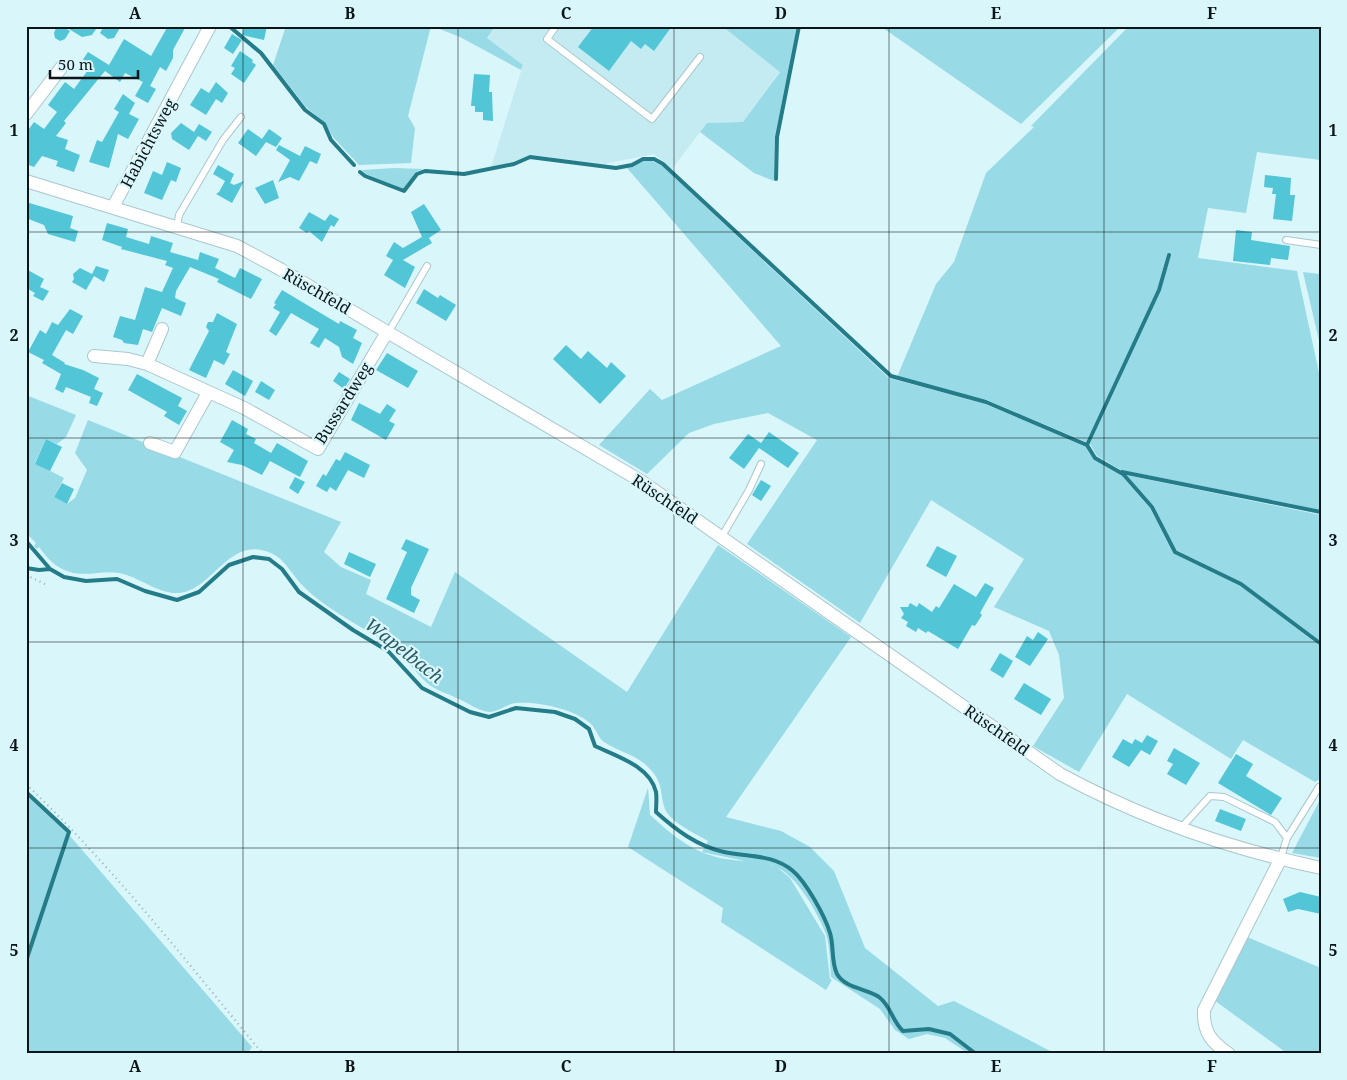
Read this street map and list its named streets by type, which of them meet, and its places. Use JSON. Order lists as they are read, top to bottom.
{
  "streets": {
    "street": ["Habichtsweg", "Rüschfeld", "Bussardweg"]
  },
  "crossings": [
    ["Habichtsweg", "Rüschfeld"],
    ["Rüschfeld", "Bussardweg"]
  ],
  "water": ["Wapelbach"],
  "scale_bar": "50 m",
  "grid": {
    "columns": [
      "A",
      "B",
      "C",
      "D",
      "E",
      "F"
    ],
    "rows": [
      "1",
      "2",
      "3",
      "4",
      "5"
    ]
  }
}
